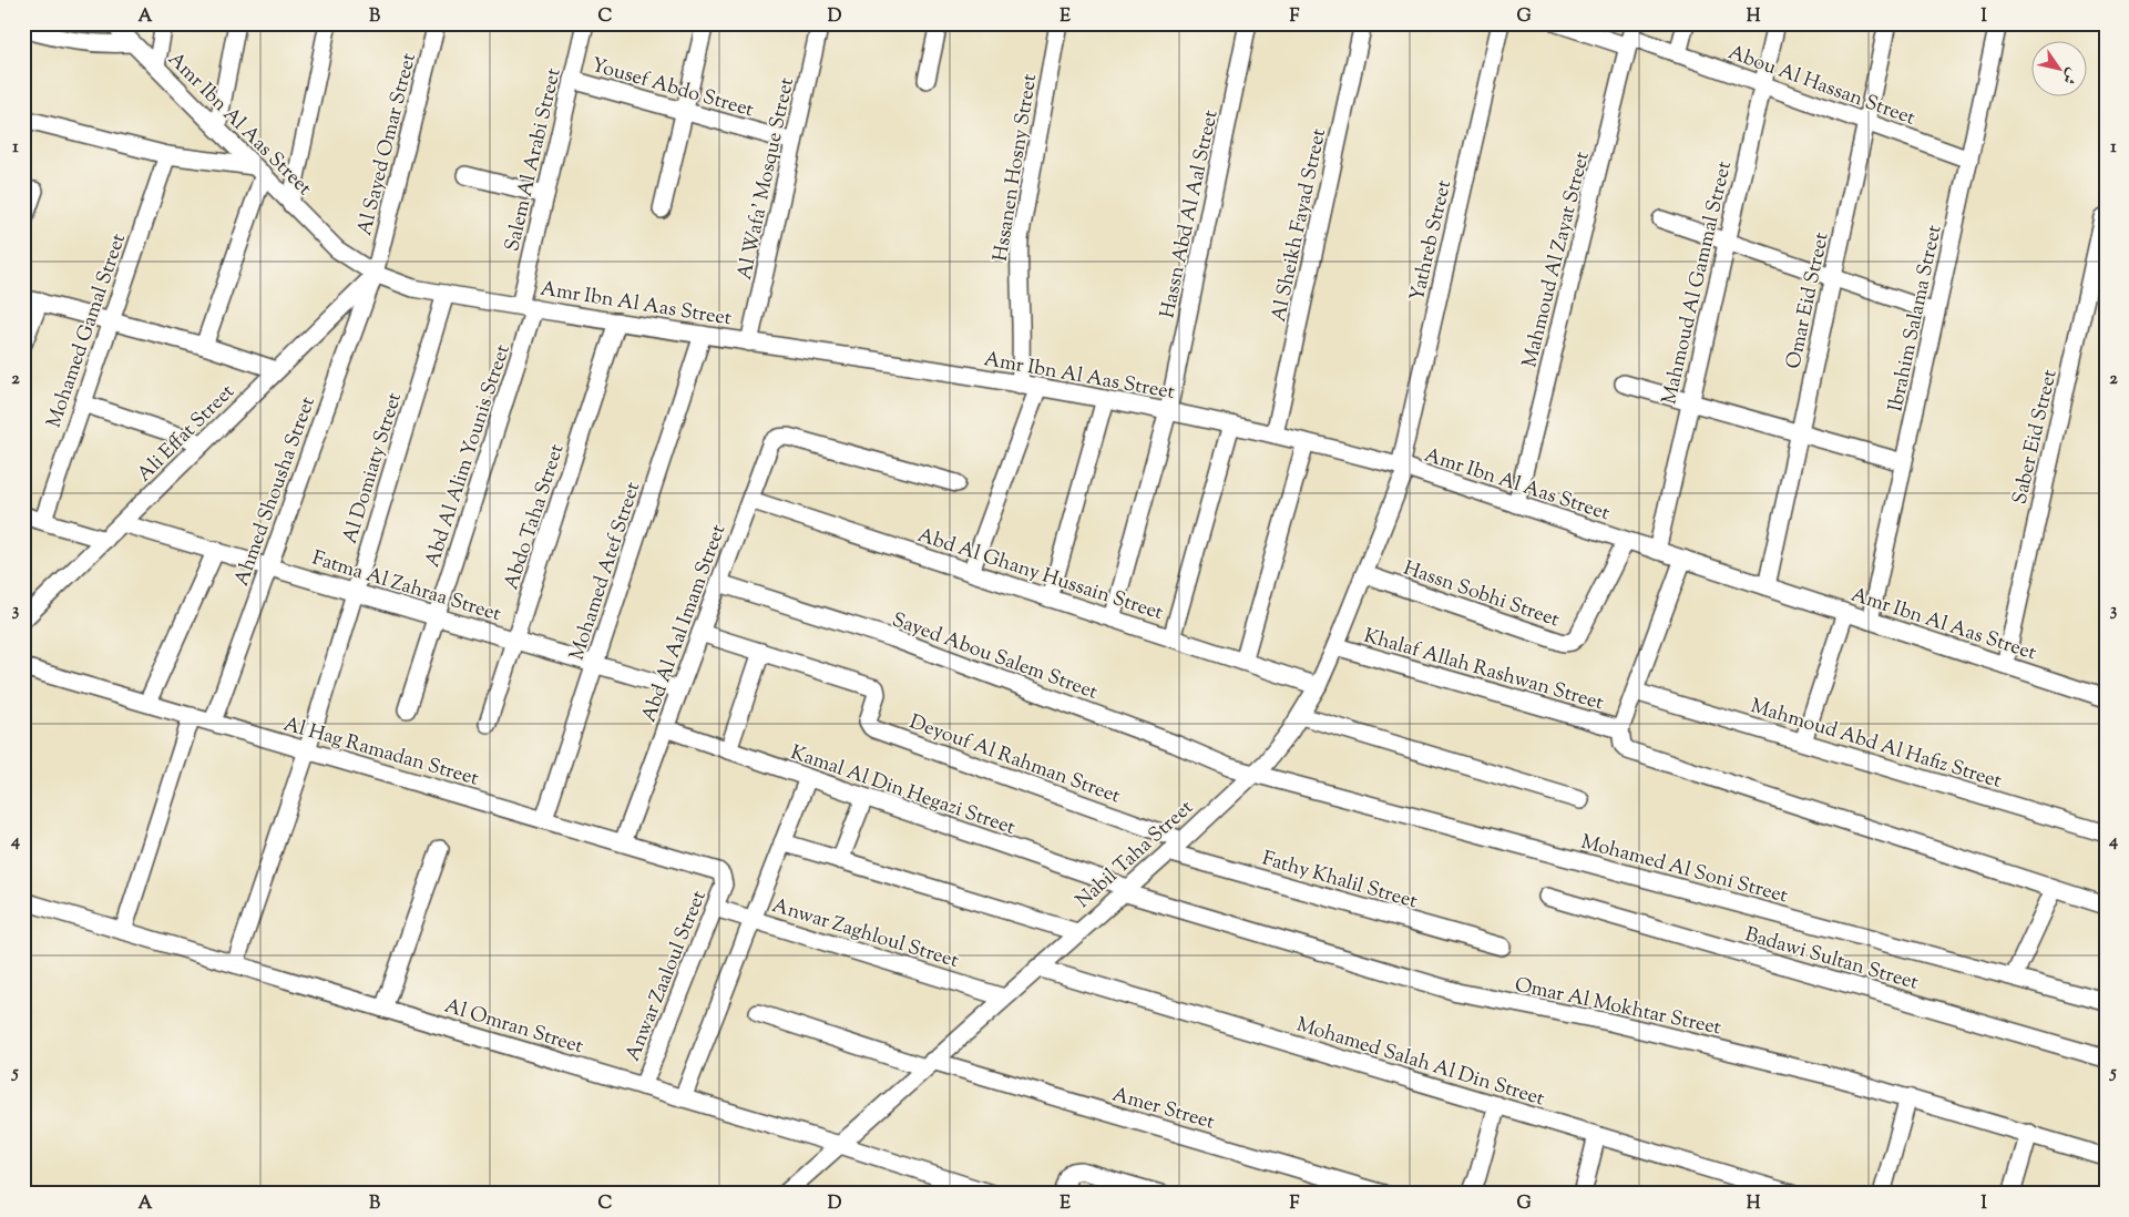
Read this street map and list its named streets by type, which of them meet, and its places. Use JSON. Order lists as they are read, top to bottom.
{
  "streets": {
    "street": [
      "Abou Al Hassan Street",
      "Yousef Abdo Street",
      "Amr Ibn Al Aas Street",
      "Al Sayed Omar Street",
      "Salem Al Arabi Street",
      "Hssanen Hosny Street",
      "Al Wafa' Mosque Street",
      "Hassn Abd Al Aal Street",
      "Al Sheikh Fayad Street",
      "Yathreb Street",
      "Mahmoud Al Zayat Street",
      "Mahmoud Al Gammal Street",
      "Omar Eid Street",
      "Ibrahim Salama Street",
      "Mohamed Gamal Street",
      "Ali Effat Street",
      "Saber Eid Street",
      "Abd Al Alim Younis Street",
      "Al Domiaty Street",
      "Ahmed Shousha Street",
      "Abdo Taha Street",
      "Mohamed Atef Street",
      "Abd Al Ghany Hussain Street",
      "Fatma Al Zahraa Street",
      "Hassn Sobhi Street",
      "Abd Al Aal Imam Street",
      "Sayed Abou Salem Street",
      "Khalaf Allah Rashwan Street",
      "Mahmoud Abd Al Hafiz Street",
      "Al Hag Ramadan Street",
      "Deyouf Al Rahman Street",
      "Kamal Al Din Hegazi Street",
      "Nabil Taha Street",
      "Mohamed Al Soni Street",
      "Fathy Khalil Street",
      "Anwar Zaghloul Street",
      "Badawi Sultan Street",
      "Anwar Zaaloul Street",
      "Omar Al Mokhtar Street",
      "Al Omran Street",
      "Mohamed Salah Al Din Street",
      "Amer Street"
    ]
  },
  "crossings": [
    ["Abou Al Hassan Street", "Mahmoud Al Zayat Street"],
    ["Abou Al Hassan Street", "Mahmoud Al Gammal Street"],
    ["Abou Al Hassan Street", "Omar Eid Street"],
    ["Abou Al Hassan Street", "Ibrahim Salama Street"],
    ["Yousef Abdo Street", "Salem Al Arabi Street"],
    ["Yousef Abdo Street", "Al Wafa' Mosque Street"],
    ["Amr Ibn Al Aas Street", "Al Sayed Omar Street"],
    ["Amr Ibn Al Aas Street", "Salem Al Arabi Street"],
    ["Amr Ibn Al Aas Street", "Hssanen Hosny Street"],
    ["Amr Ibn Al Aas Street", "Al Wafa' Mosque Street"],
    ["Amr Ibn Al Aas Street", "Hassn Abd Al Aal Street"],
    ["Amr Ibn Al Aas Street", "Al Sheikh Fayad Street"],
    ["Amr Ibn Al Aas Street", "Yathreb Street"],
    ["Amr Ibn Al Aas Street", "Mahmoud Al Zayat Street"],
    ["Amr Ibn Al Aas Street", "Mahmoud Al Gammal Street"],
    ["Amr Ibn Al Aas Street", "Omar Eid Street"],
    ["Amr Ibn Al Aas Street", "Ibrahim Salama Street"],
    ["Amr Ibn Al Aas Street", "Ali Effat Street"],
    ["Amr Ibn Al Aas Street", "Saber Eid Street"],
    ["Amr Ibn Al Aas Street", "Abd Al Alim Younis Street"],
    ["Amr Ibn Al Aas Street", "Al Domiaty Street"],
    ["Amr Ibn Al Aas Street", "Ahmed Shousha Street"],
    ["Amr Ibn Al Aas Street", "Abdo Taha Street"],
    ["Amr Ibn Al Aas Street", "Mohamed Atef Street"],
    ["Amr Ibn Al Aas Street", "Hassn Sobhi Street"],
    ["Amr Ibn Al Aas Street", "Nabil Taha Street"],
    ["Al Sayed Omar Street", "Ali Effat Street"],
    ["Al Sayed Omar Street", "Ahmed Shousha Street"],
    ["Salem Al Arabi Street", "Abd Al Alim Younis Street"],
    ["Hassn Abd Al Aal Street", "Abd Al Ghany Hussain Street"],
    ["Yathreb Street", "Nabil Taha Street"],
    ["Ali Effat Street", "Ahmed Shousha Street"],
    ["Ali Effat Street", "Fatma Al Zahraa Street"],
    ["Abd Al Alim Younis Street", "Fatma Al Zahraa Street"],
    ["Al Domiaty Street", "Fatma Al Zahraa Street"],
    ["Al Domiaty Street", "Al Hag Ramadan Street"],
    ["Al Domiaty Street", "Al Omran Street"],
    ["Ahmed Shousha Street", "Fatma Al Zahraa Street"],
    ["Ahmed Shousha Street", "Al Hag Ramadan Street"],
    ["Abdo Taha Street", "Fatma Al Zahraa Street"],
    ["Mohamed Atef Street", "Fatma Al Zahraa Street"],
    ["Mohamed Atef Street", "Al Hag Ramadan Street"],
    ["Abd Al Ghany Hussain Street", "Abd Al Aal Imam Street"],
    ["Abd Al Ghany Hussain Street", "Nabil Taha Street"],
    ["Fatma Al Zahraa Street", "Abd Al Aal Imam Street"],
    ["Hassn Sobhi Street", "Nabil Taha Street"],
    ["Abd Al Aal Imam Street", "Sayed Abou Salem Street"],
    ["Abd Al Aal Imam Street", "Al Hag Ramadan Street"],
    ["Abd Al Aal Imam Street", "Kamal Al Din Hegazi Street"],
    ["Sayed Abou Salem Street", "Nabil Taha Street"],
    ["Sayed Abou Salem Street", "Mohamed Al Soni Street"],
    ["Khalaf Allah Rashwan Street", "Nabil Taha Street"],
    ["Al Hag Ramadan Street", "Anwar Zaaloul Street"],
    ["Deyouf Al Rahman Street", "Nabil Taha Street"],
    ["Kamal Al Din Hegazi Street", "Nabil Taha Street"],
    ["Kamal Al Din Hegazi Street", "Omar Al Mokhtar Street"],
    ["Nabil Taha Street", "Mohamed Al Soni Street"],
    ["Nabil Taha Street", "Fathy Khalil Street"],
    ["Nabil Taha Street", "Anwar Zaghloul Street"],
    ["Nabil Taha Street", "Omar Al Mokhtar Street"],
    ["Nabil Taha Street", "Al Omran Street"],
    ["Nabil Taha Street", "Mohamed Salah Al Din Street"],
    ["Nabil Taha Street", "Amer Street"],
    ["Anwar Zaghloul Street", "Anwar Zaaloul Street"],
    ["Anwar Zaaloul Street", "Al Omran Street"]
  ],
  "north": "bottom right",
  "grid": {
    "columns": [
      "A",
      "B",
      "C",
      "D",
      "E",
      "F",
      "G",
      "H",
      "I"
    ],
    "rows": [
      "1",
      "2",
      "3",
      "4",
      "5"
    ]
  }
}
